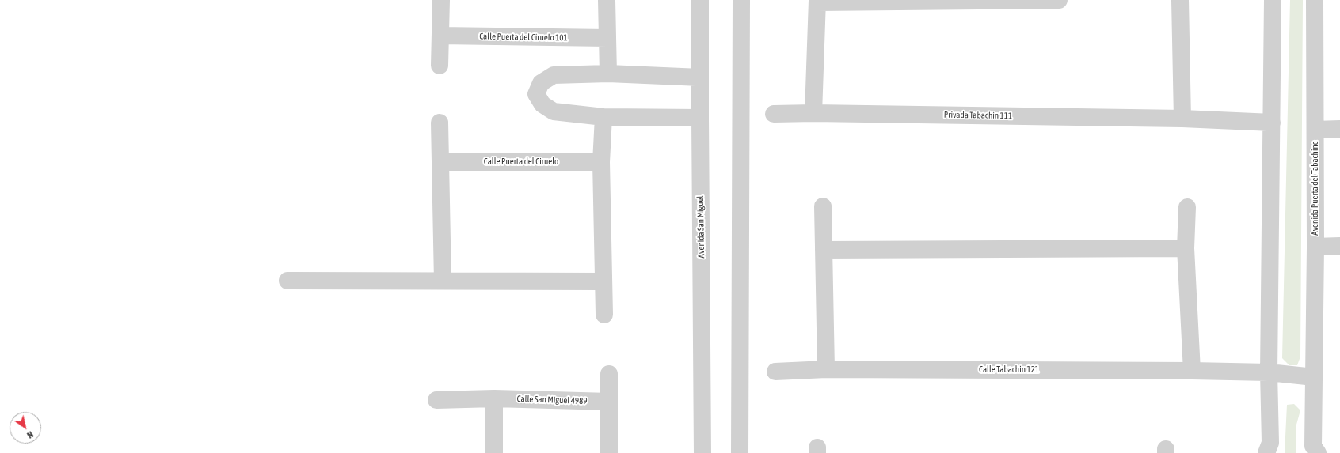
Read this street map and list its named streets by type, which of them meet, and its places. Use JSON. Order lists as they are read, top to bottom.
{
  "streets": {
    "street": [
      "Calle Puerta del Ciruelo 101",
      "Privada Tabachin 111",
      "Calle Puerta del Ciruelo",
      "Avenida Puerta del Tabachine",
      "Avenida San Miguel",
      "Calle Tabachin 121",
      "Calle San Miguel 4989"
    ]
  },
  "north": "bottom right"
}
